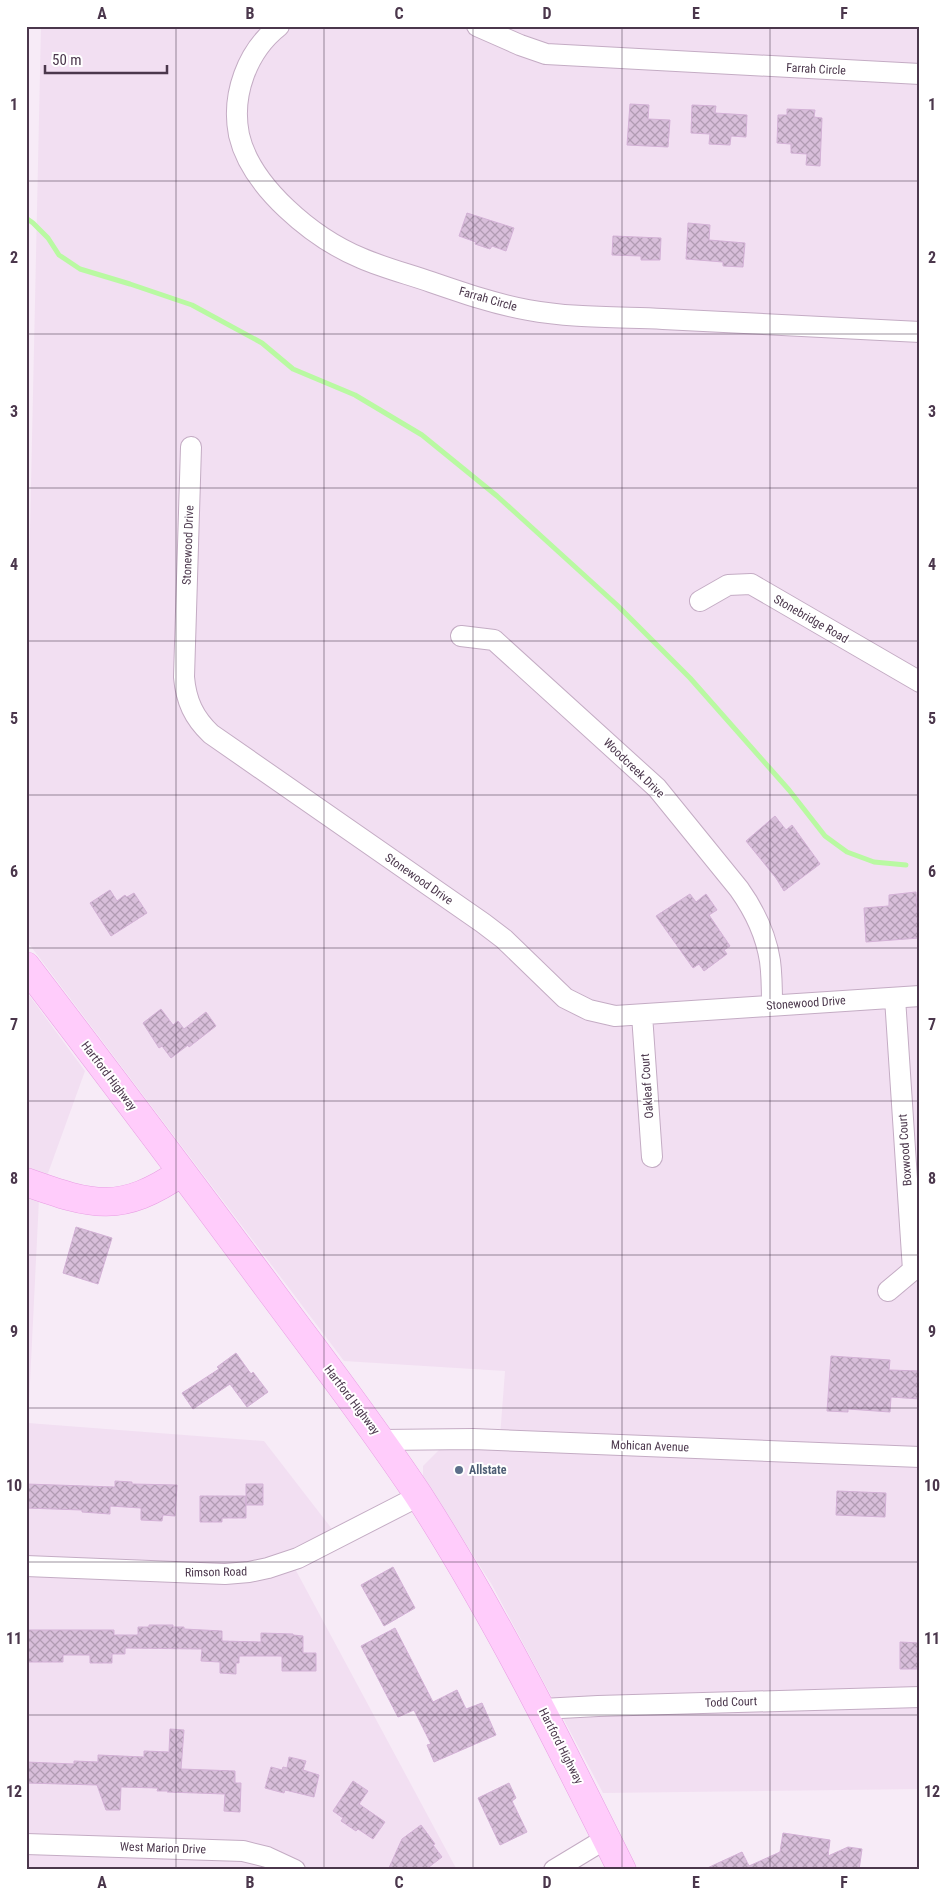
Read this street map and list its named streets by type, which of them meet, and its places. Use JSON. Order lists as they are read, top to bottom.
{
  "streets": {
    "main road": ["Hartford Highway"],
    "street": [
      "Farrah Circle",
      "Stonewood Drive",
      "Stonebridge Road",
      "Woodcreek Drive",
      "Oakleaf Court",
      "Boxwood Court",
      "Mohican Avenue",
      "Rimson Road",
      "Todd Court",
      "West Marion Drive"
    ]
  },
  "crossings": [
    ["Stonewood Drive", "Woodcreek Drive"],
    ["Stonewood Drive", "Oakleaf Court"],
    ["Stonewood Drive", "Boxwood Court"],
    ["Hartford Highway", "Mohican Avenue"],
    ["Hartford Highway", "Rimson Road"],
    ["Hartford Highway", "Todd Court"]
  ],
  "places": ["Allstate"],
  "scale_bar": "50 m",
  "grid": {
    "columns": [
      "A",
      "B",
      "C",
      "D",
      "E",
      "F"
    ],
    "rows": [
      "1",
      "2",
      "3",
      "4",
      "5",
      "6",
      "7",
      "8",
      "9",
      "10",
      "11",
      "12"
    ]
  }
}
